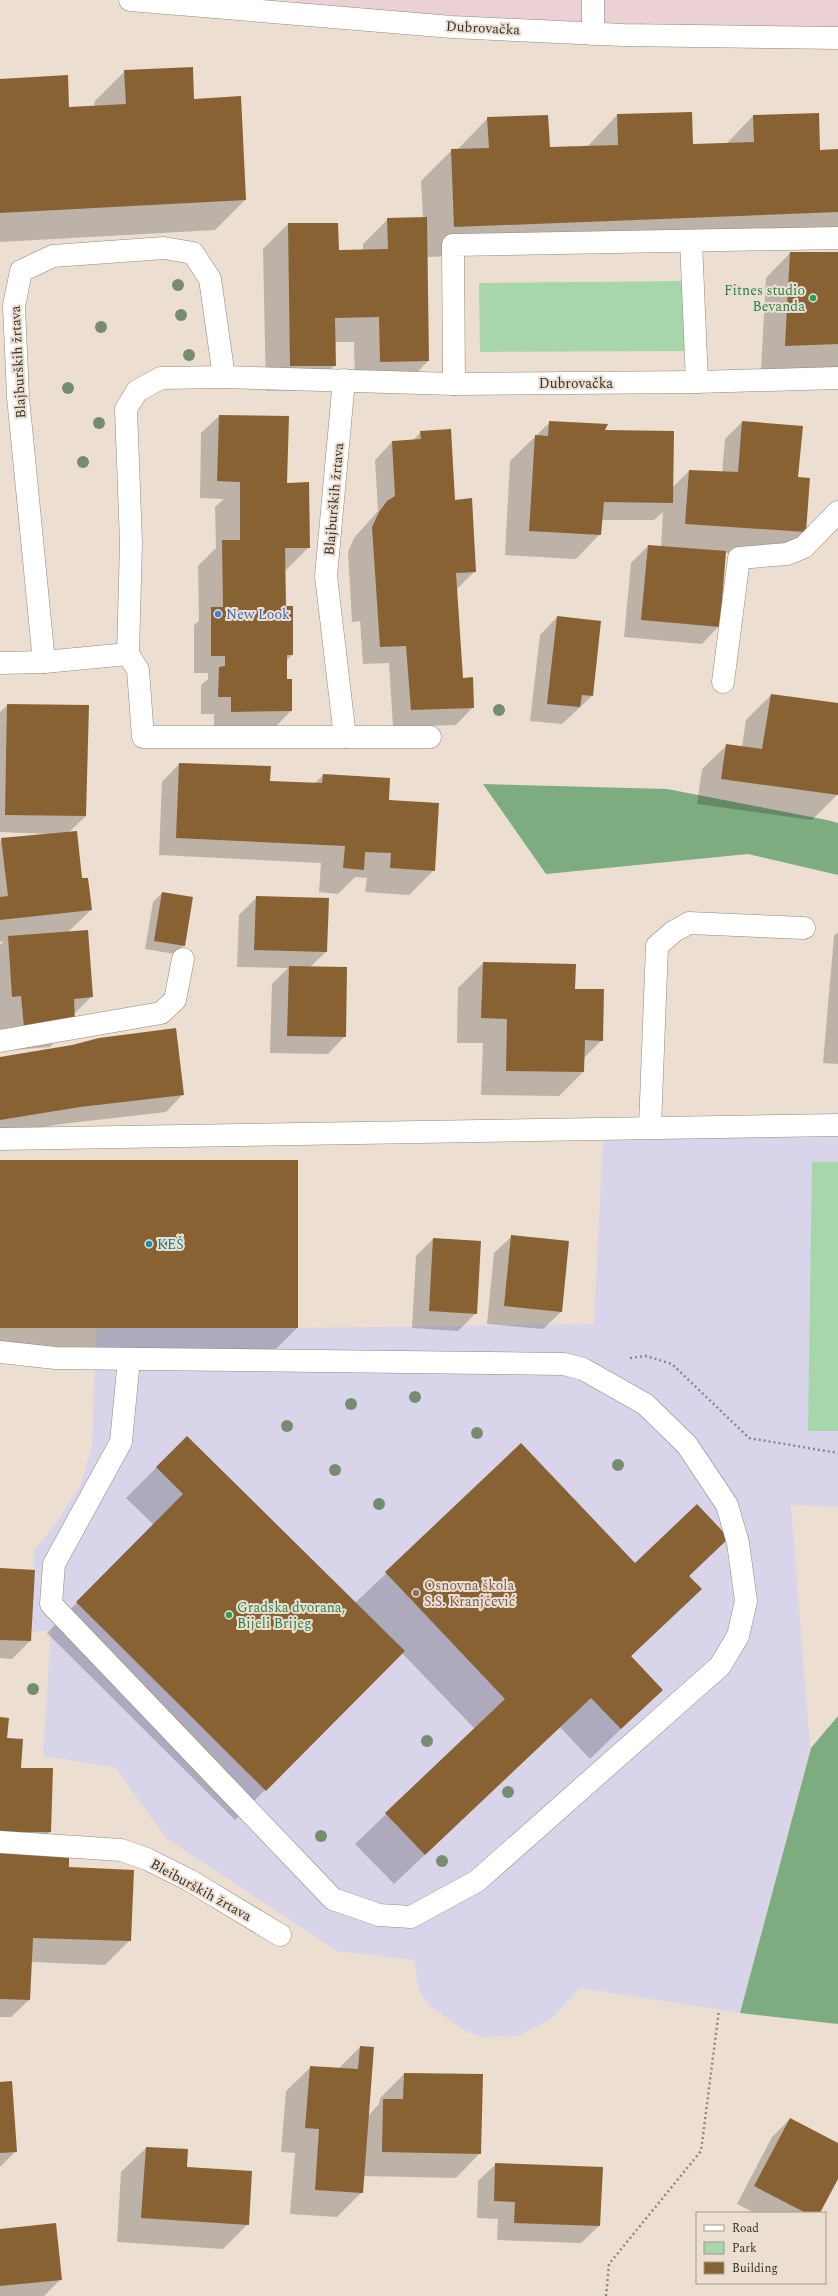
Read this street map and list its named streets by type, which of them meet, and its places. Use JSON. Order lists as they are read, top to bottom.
{
  "streets": {
    "street": ["Dubrovačka", "Blajburških žrtava", "Bleiburških žrtava"]
  },
  "crossings": [
    ["Dubrovačka", "Blajburških žrtava"]
  ],
  "places": [
    "Fitnes studio Bevanda",
    "New Look",
    "KEŠ",
    "Osnovna škola S.S. Kranjčević",
    "Gradska dvorana, Bijeli Brijeg"
  ],
  "legend": ["Road", "Park", "Building"]
}
